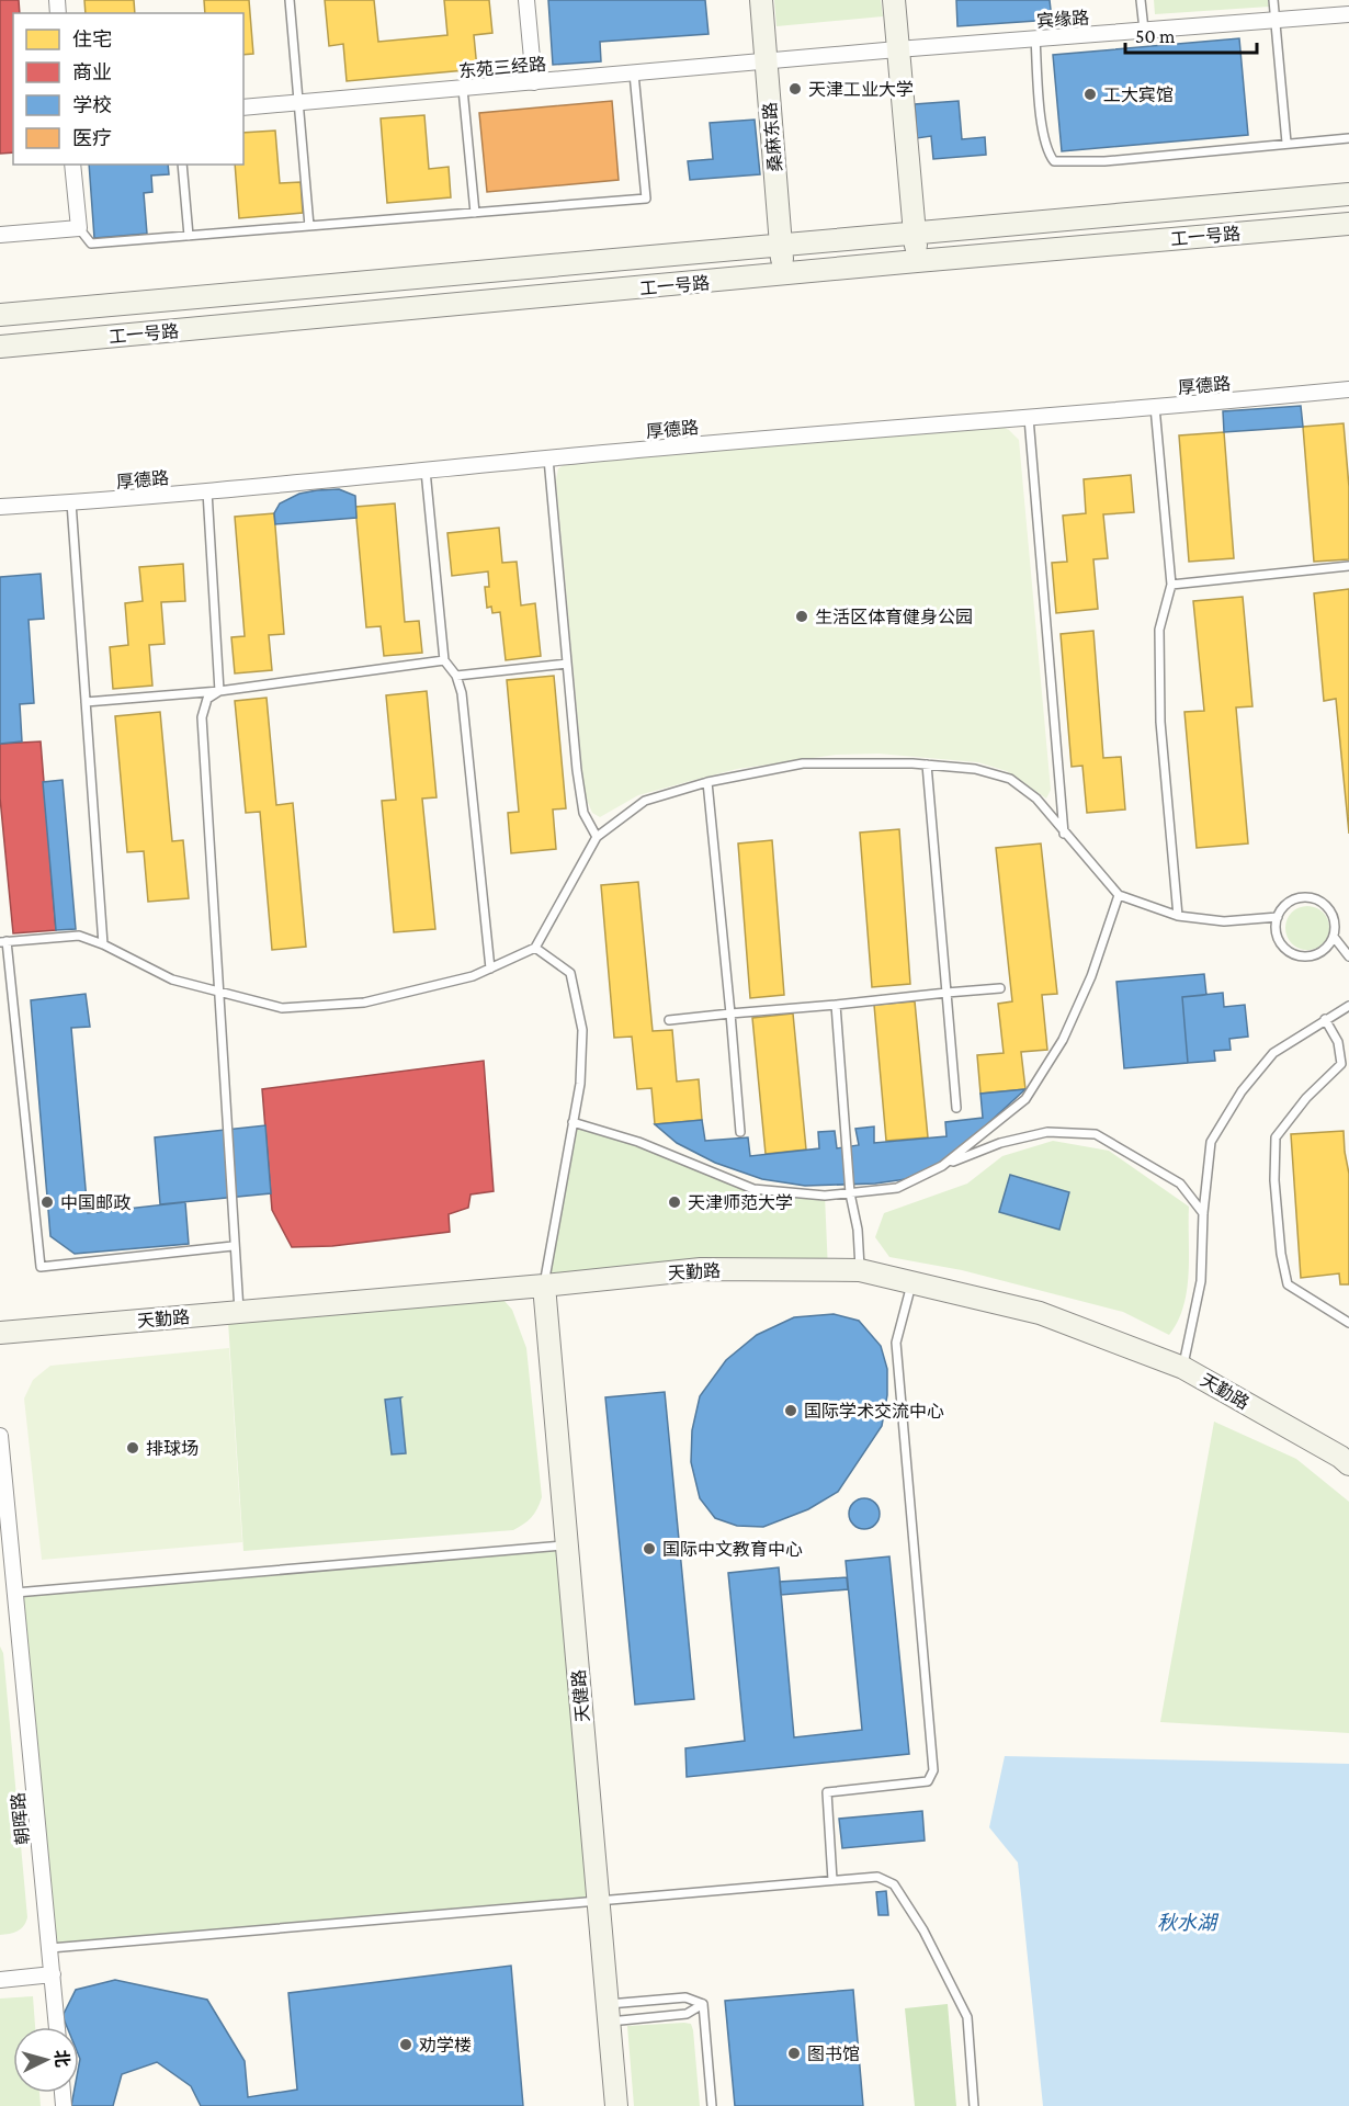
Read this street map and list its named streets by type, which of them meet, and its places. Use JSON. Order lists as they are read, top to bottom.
{
  "streets": {
    "street": [
      "宾缘路",
      "东苑三经路",
      "桑麻东路",
      "工一号路",
      "厚德路",
      "天勤路",
      "天健路",
      "朝晖路"
    ]
  },
  "crossings": [
    ["宾缘路", "东苑三经路"],
    ["宾缘路", "桑麻东路"],
    ["东苑三经路", "桑麻东路"],
    ["桑麻东路", "工一号路"],
    ["天勤路", "天健路"]
  ],
  "water": ["秋水湖"],
  "places": [
    "天津工业大学",
    "工大宾馆",
    "生活区体育健身公园",
    "中国邮政",
    "天津师范大学",
    "国际学术交流中心",
    "排球场",
    "国际中文教育中心",
    "劝学楼",
    "图书馆"
  ],
  "legend": [
    "住宅",
    "商业",
    "学校",
    "医疗"
  ],
  "scale_bar": "50 m",
  "north": "right"
}
